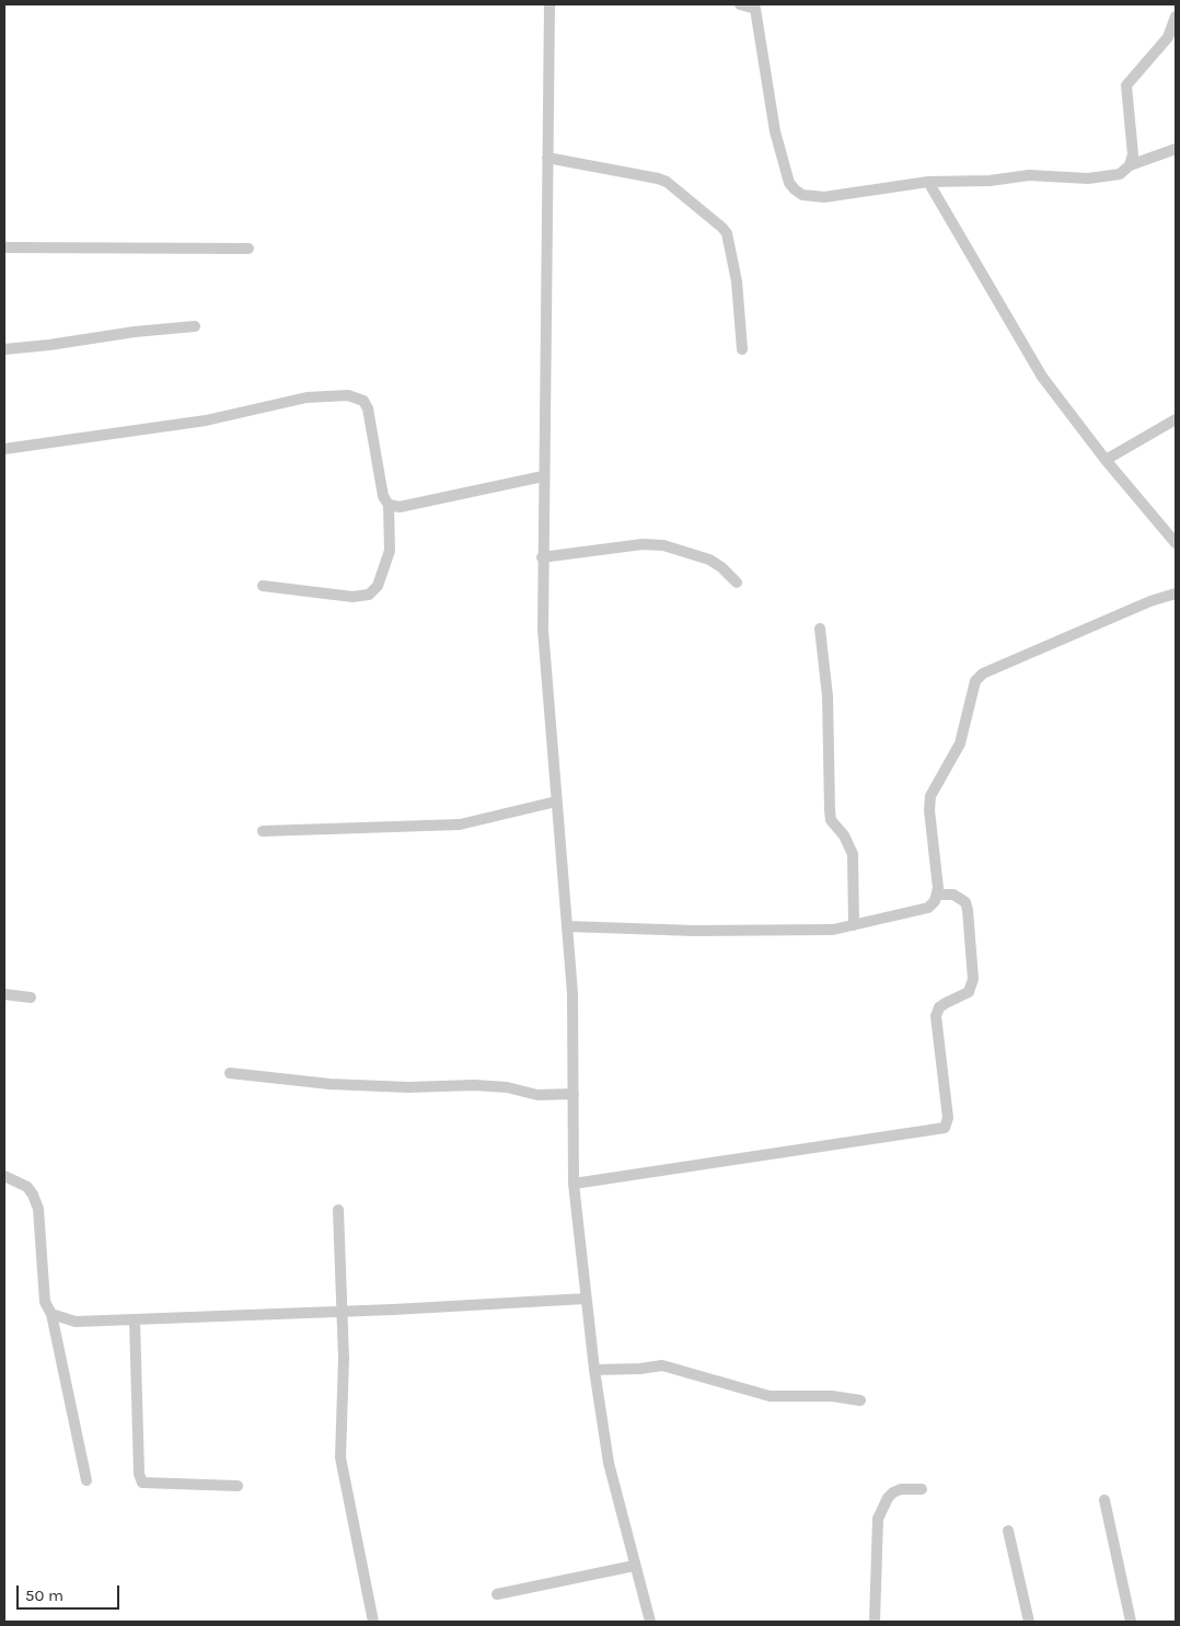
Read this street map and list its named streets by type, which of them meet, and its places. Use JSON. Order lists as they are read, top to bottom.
{
  "scale_bar": "50 m"
}
